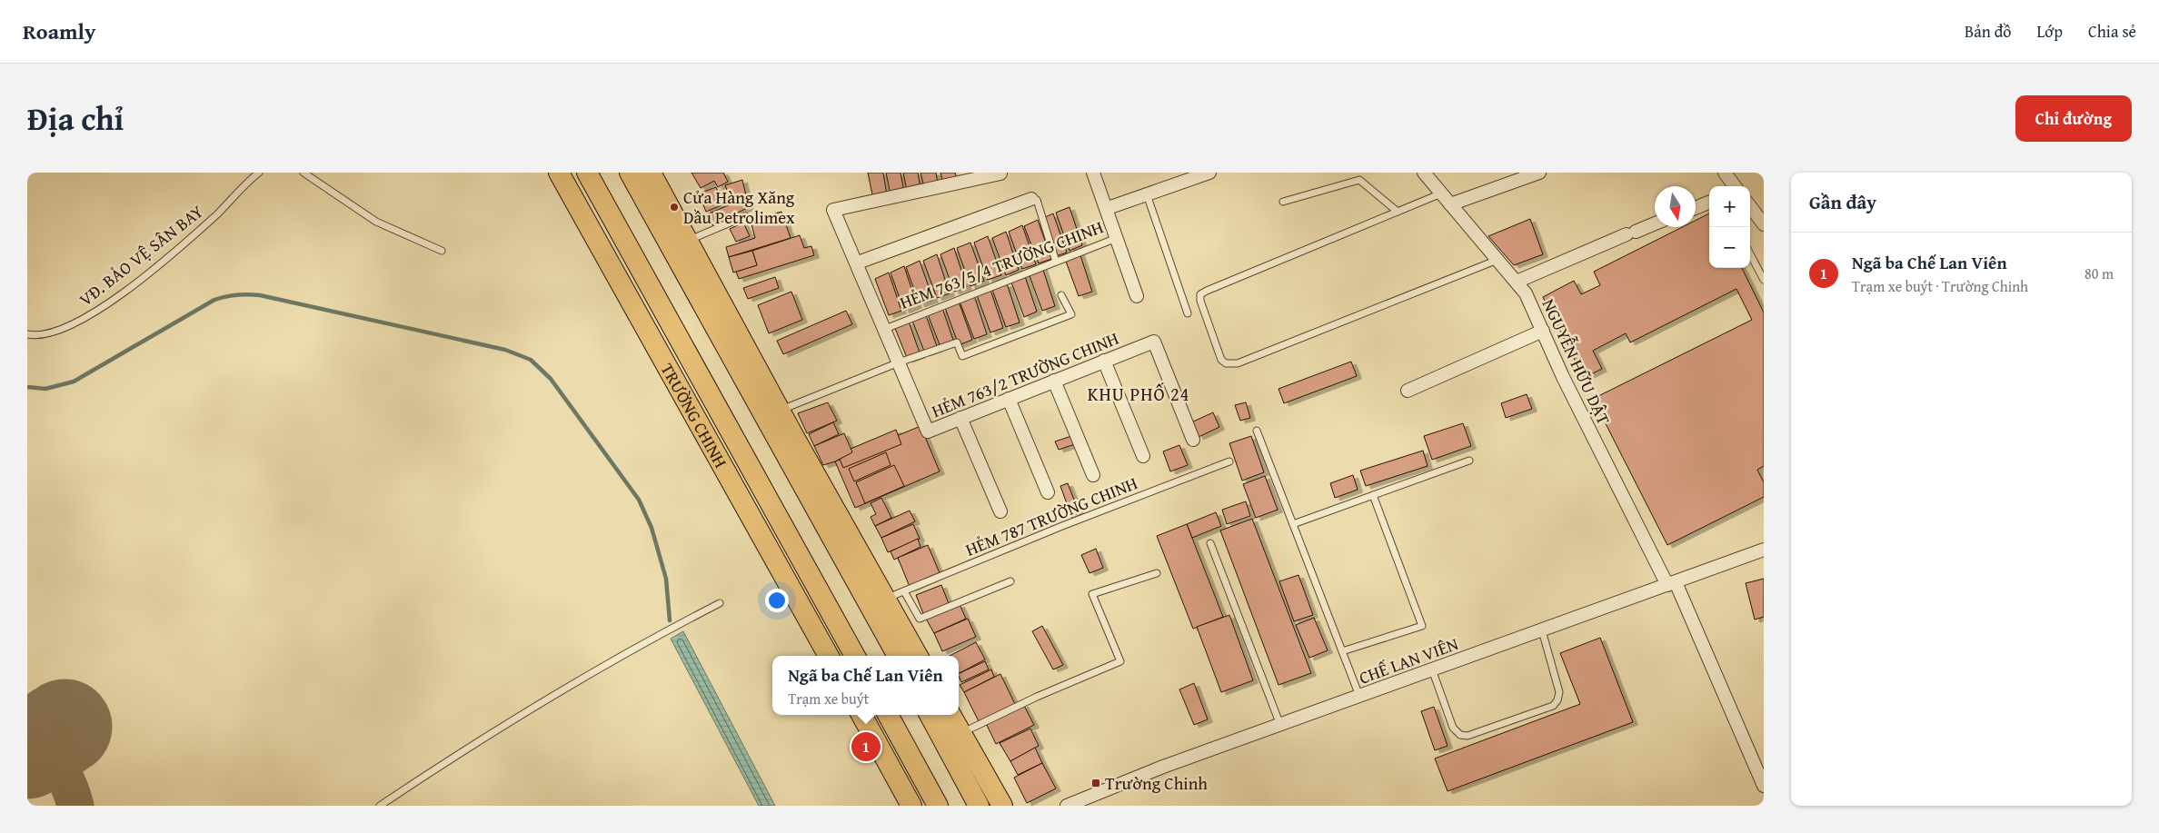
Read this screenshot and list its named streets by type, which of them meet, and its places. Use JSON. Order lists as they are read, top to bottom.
{
  "streets": {
    "main road": ["TRƯỜNG CHINH"],
    "street": [
      "HẺM 763/5/4 TRƯỜNG CHINH",
      "NGUYỄN HỮU DẬT",
      "HẺM 763/2 TRƯỜNG CHINH",
      "CHẾ LAN VIÊN"
    ],
    "lane": ["VĐ. BẢO VỆ SÂN BAY", "HẺM 787 TRƯỜNG CHINH"]
  },
  "crossings": [
    ["NGUYỄN HỮU DẬT", "CHẾ LAN VIÊN"]
  ],
  "districts": ["KHU PHỐ 24"],
  "places": {
    "other": ["Cửa Hàng Xăng Dầu Petrolimex"],
    "transit": ["Trường Chinh"]
  },
  "north": "bottom",
  "page": {
    "header": "Roamly",
    "nav": ["Bản đồ", "Lớp", "Chia sẻ"],
    "title": "Địa chỉ",
    "buttons": "Chỉ đường",
    "heading": "Gần đây",
    "map_buttons": ["+", "−"],
    "list": [
      {
        "mark": "1",
        "name": "Ngã ba Chế Lan Viên",
        "note": "Trạm xe buýt · Trường Chinh",
        "value": "80 m"
      }
    ],
    "popup": ["Ngã ba Chế Lan Viên", "Trạm xe buýt"],
    "pins": "1"
  }
}
